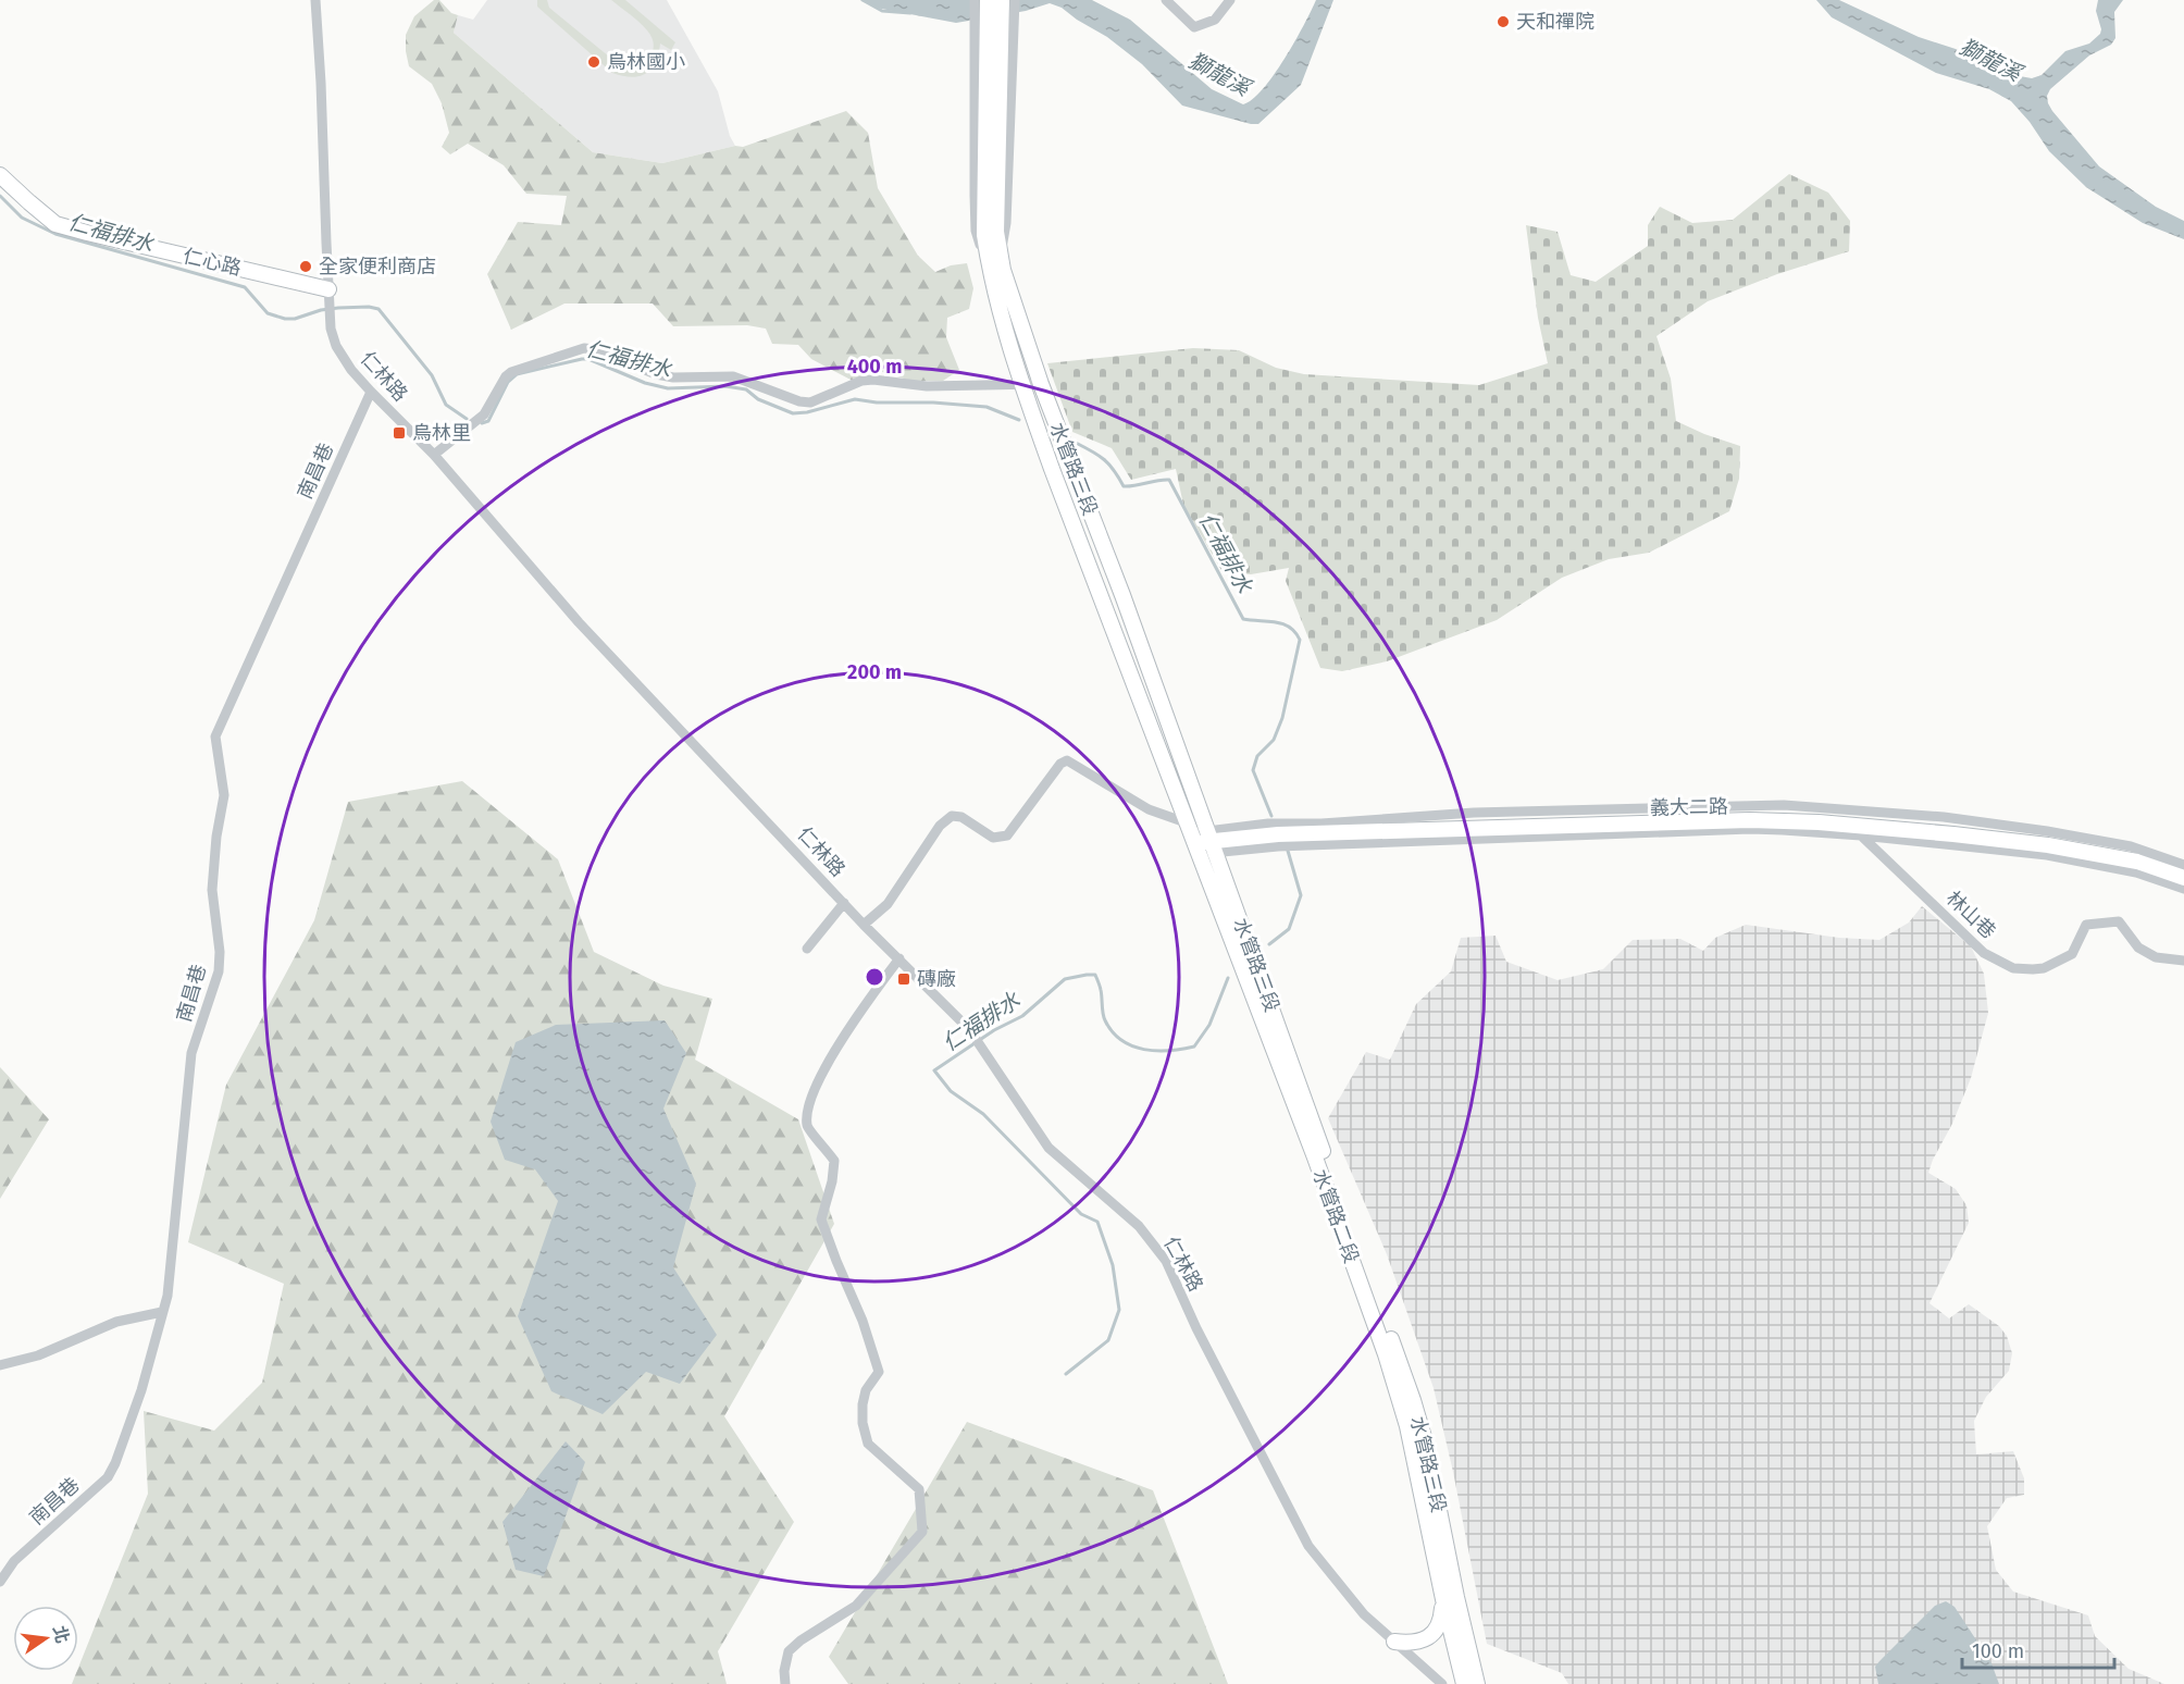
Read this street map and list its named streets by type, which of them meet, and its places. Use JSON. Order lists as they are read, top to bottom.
{
  "streets": {
    "main road": [
      "仁心路",
      "水管路三段",
      "義大二路",
      "水管路二段"
    ],
    "street": ["仁林路", "南昌巷", "林山巷"]
  },
  "crossings": [
    ["仁心路", "仁林路"],
    ["仁林路", "南昌巷"],
    ["水管路三段", "義大二路"],
    ["水管路三段", "水管路二段"],
    ["義大二路", "林山巷"],
    ["義大二路", "水管路二段"]
  ],
  "water": ["獅龍溪", "仁福排水"],
  "places": {
    "other": ["天和禪院", "烏林國小", "全家便利商店"],
    "transit": ["烏林里", "磚廠"]
  },
  "scale_bar": "100 m",
  "north": "right",
  "rings": ["400 m", "200 m"]
}
